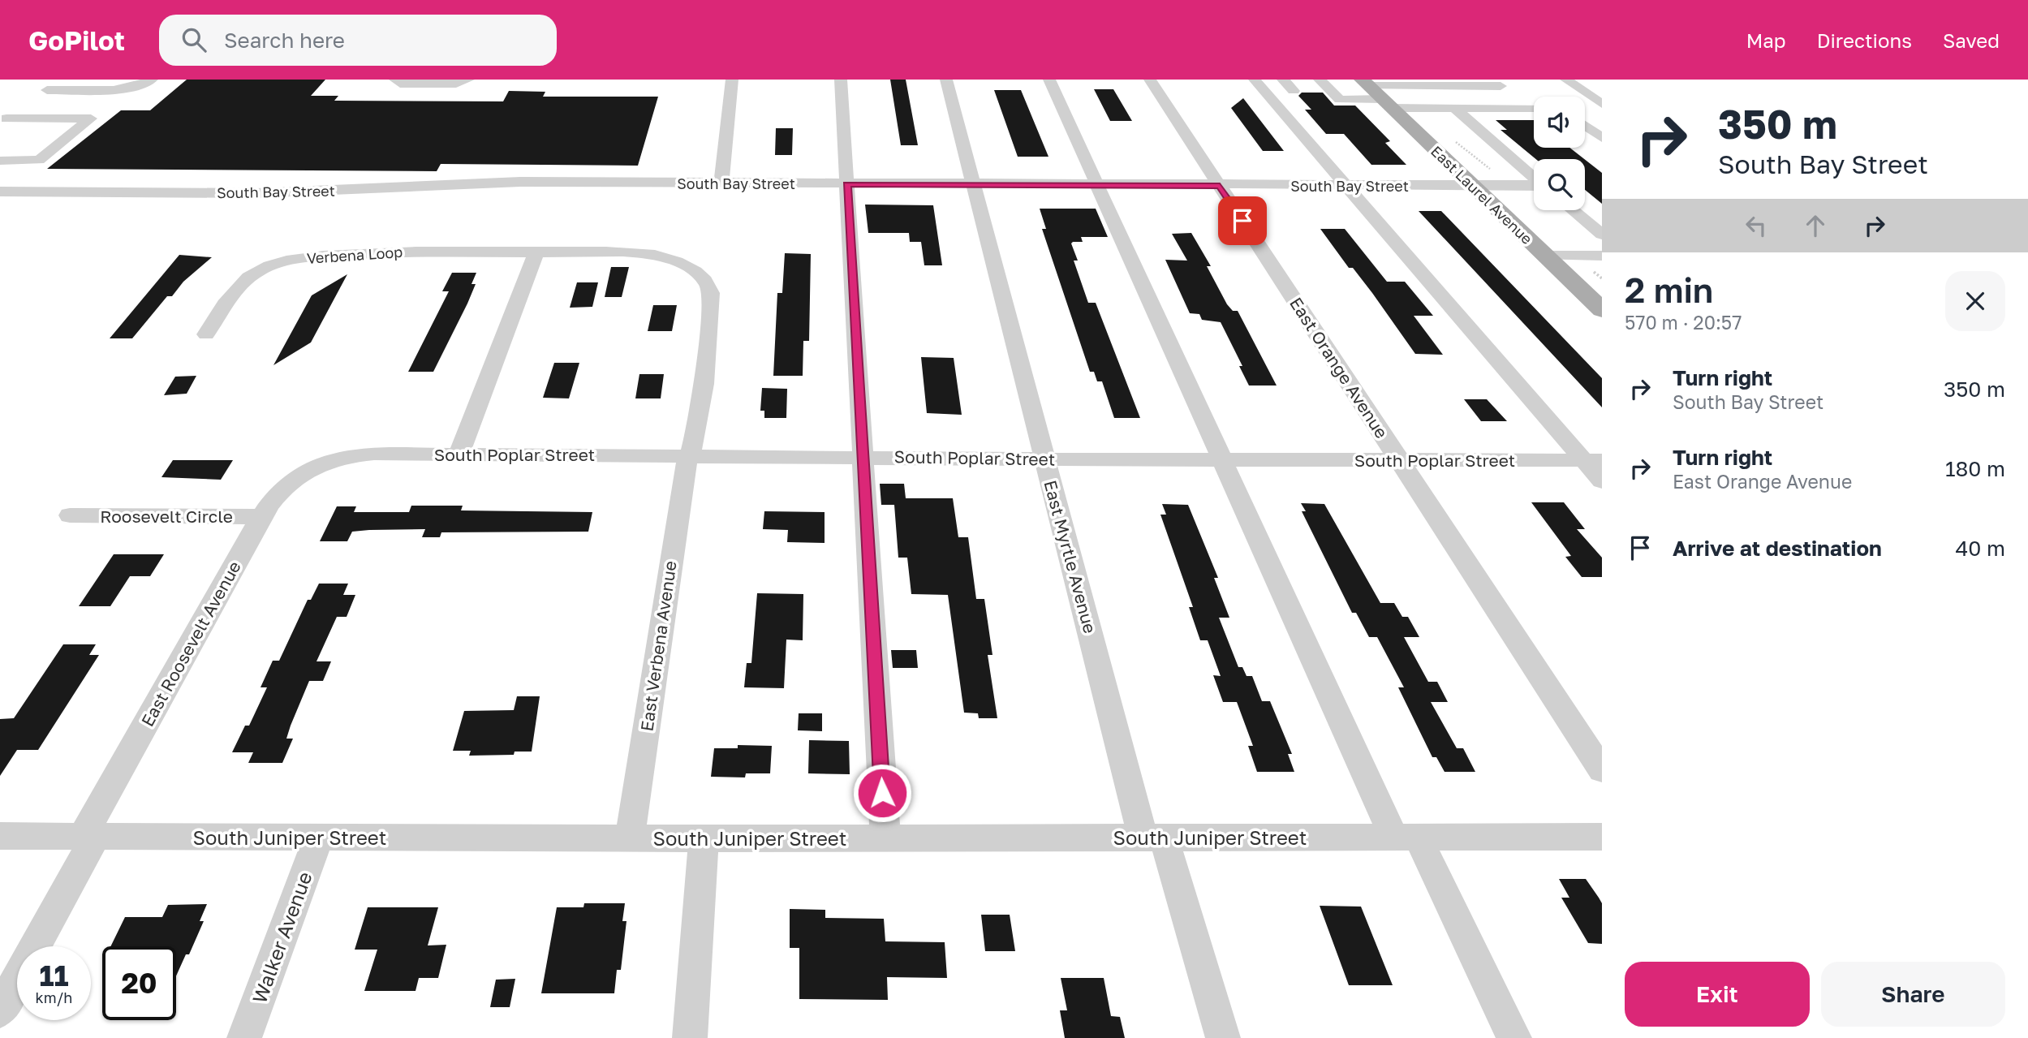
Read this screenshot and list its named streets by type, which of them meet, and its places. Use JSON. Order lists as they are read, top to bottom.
{
  "streets": {
    "main road": ["East Laurel Avenue"],
    "street": [
      "South Bay Street",
      "Verbena Loop",
      "East Orange Avenue",
      "South Poplar Street",
      "Roosevelt Circle",
      "East Myrtle Avenue",
      "East Roosevelt Avenue",
      "East Verbena Avenue",
      "South Juniper Street",
      "Walker Avenue"
    ]
  },
  "crossings": [
    ["South Bay Street", "East Laurel Avenue"],
    ["South Bay Street", "East Orange Avenue"],
    ["South Bay Street", "East Myrtle Avenue"],
    ["Verbena Loop", "South Poplar Street"],
    ["Verbena Loop", "East Verbena Avenue"],
    ["East Orange Avenue", "South Poplar Street"],
    ["South Poplar Street", "East Myrtle Avenue"],
    ["South Poplar Street", "East Roosevelt Avenue"],
    ["South Poplar Street", "East Verbena Avenue"],
    ["Roosevelt Circle", "East Roosevelt Avenue"],
    ["East Myrtle Avenue", "South Juniper Street"],
    ["East Roosevelt Avenue", "South Juniper Street"],
    ["East Verbena Avenue", "South Juniper Street"],
    ["South Juniper Street", "Walker Avenue"]
  ],
  "page": {
    "header": "GoPilot",
    "search": "Search here",
    "nav": ["Map", "Directions", "Saved"],
    "turn": ["350 m", "South Bay Street"],
    "heading": ["2 min", "570 m · 20:57"],
    "list": [
      {
        "name": "Turn right",
        "note": "South Bay Street",
        "value": "350 m"
      },
      {
        "name": "Turn right",
        "note": "East Orange Avenue",
        "value": "180 m"
      },
      {
        "name": "Arrive at destination",
        "value": "40 m"
      }
    ],
    "speed": "11 km/h",
    "limit": "20",
    "buttons": ["Exit", "Share"]
  }
}
